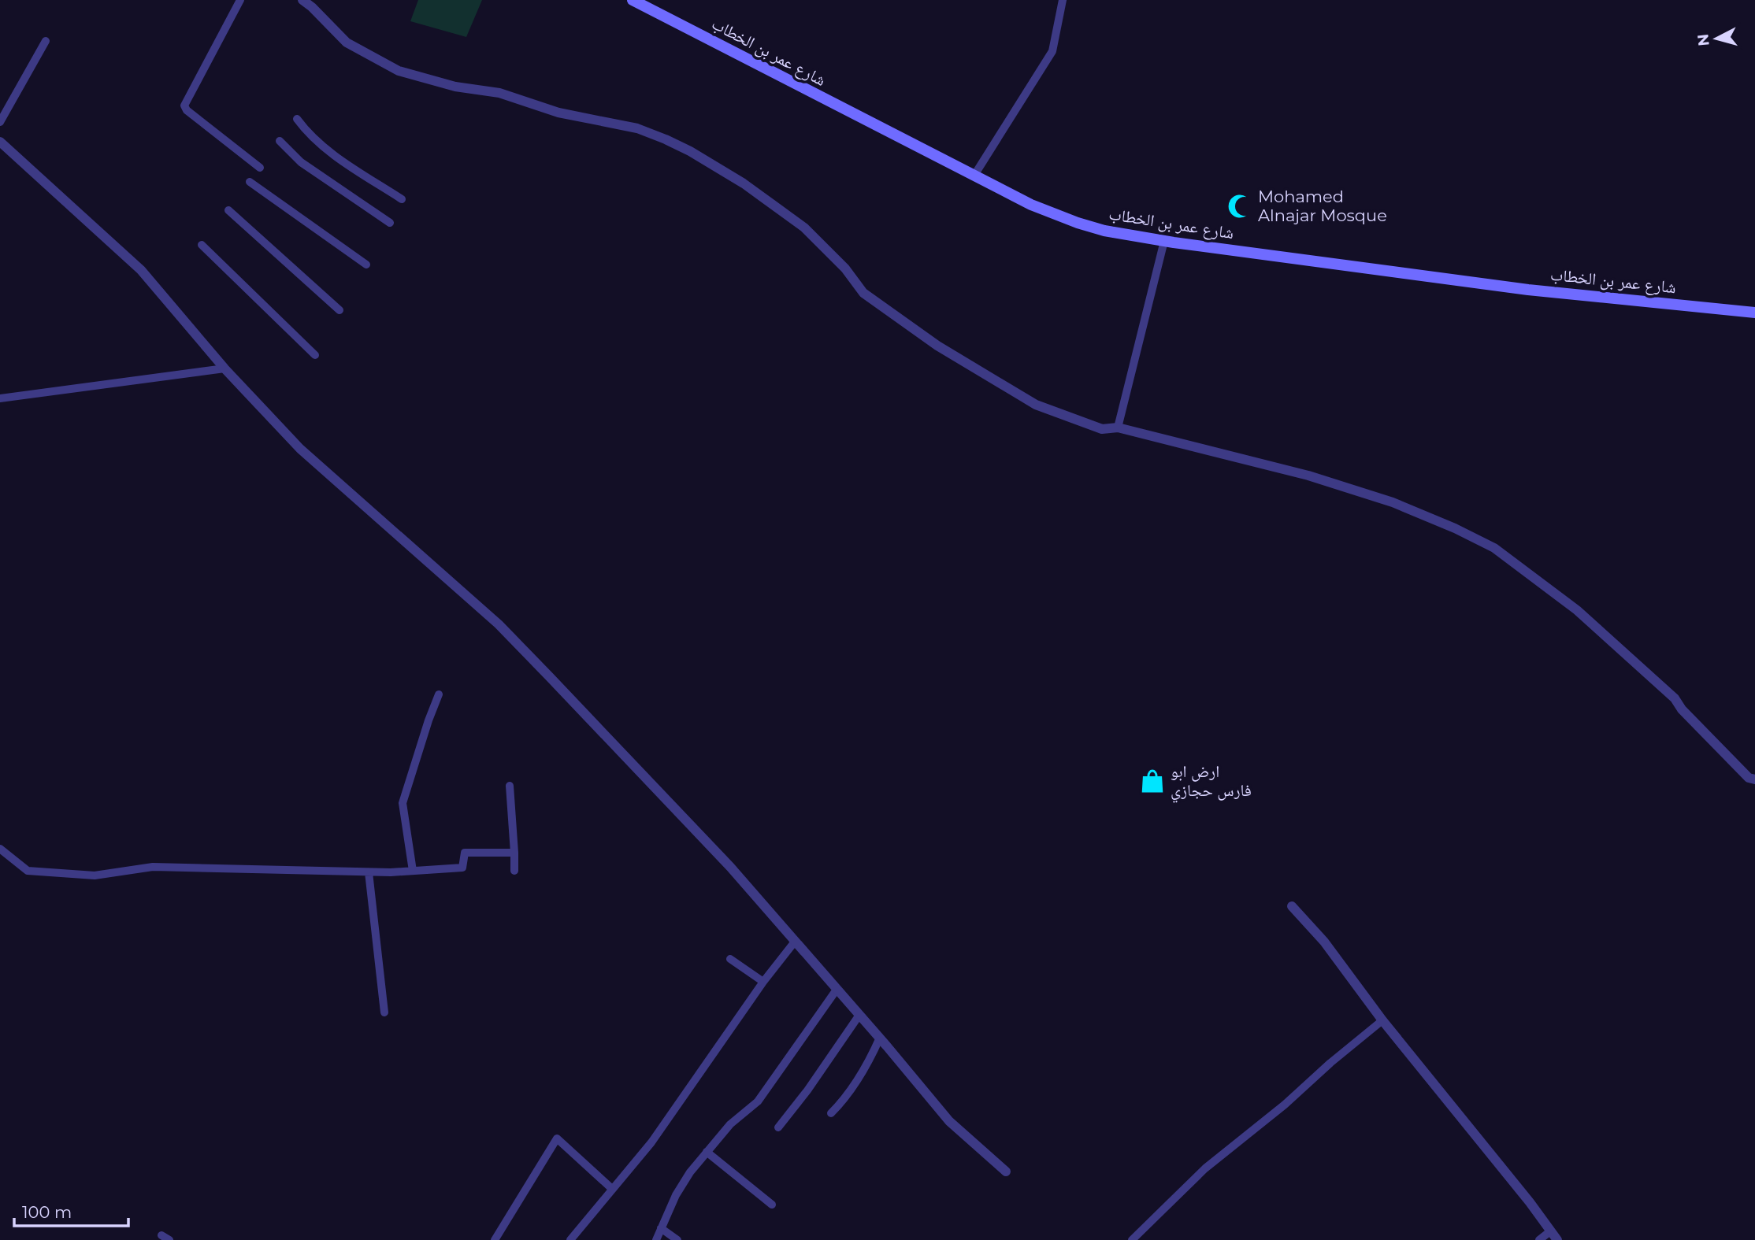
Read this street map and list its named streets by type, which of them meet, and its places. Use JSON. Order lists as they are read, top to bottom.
{
  "streets": {
    "main road": ["شارع عمر بن الخطاب"]
  },
  "places": {
    "mosque": ["Mohamed Alnajar Mosque"],
    "shop": ["ارض ابو فارس حجازي"]
  },
  "scale_bar": "100 m",
  "north": "left"
}
